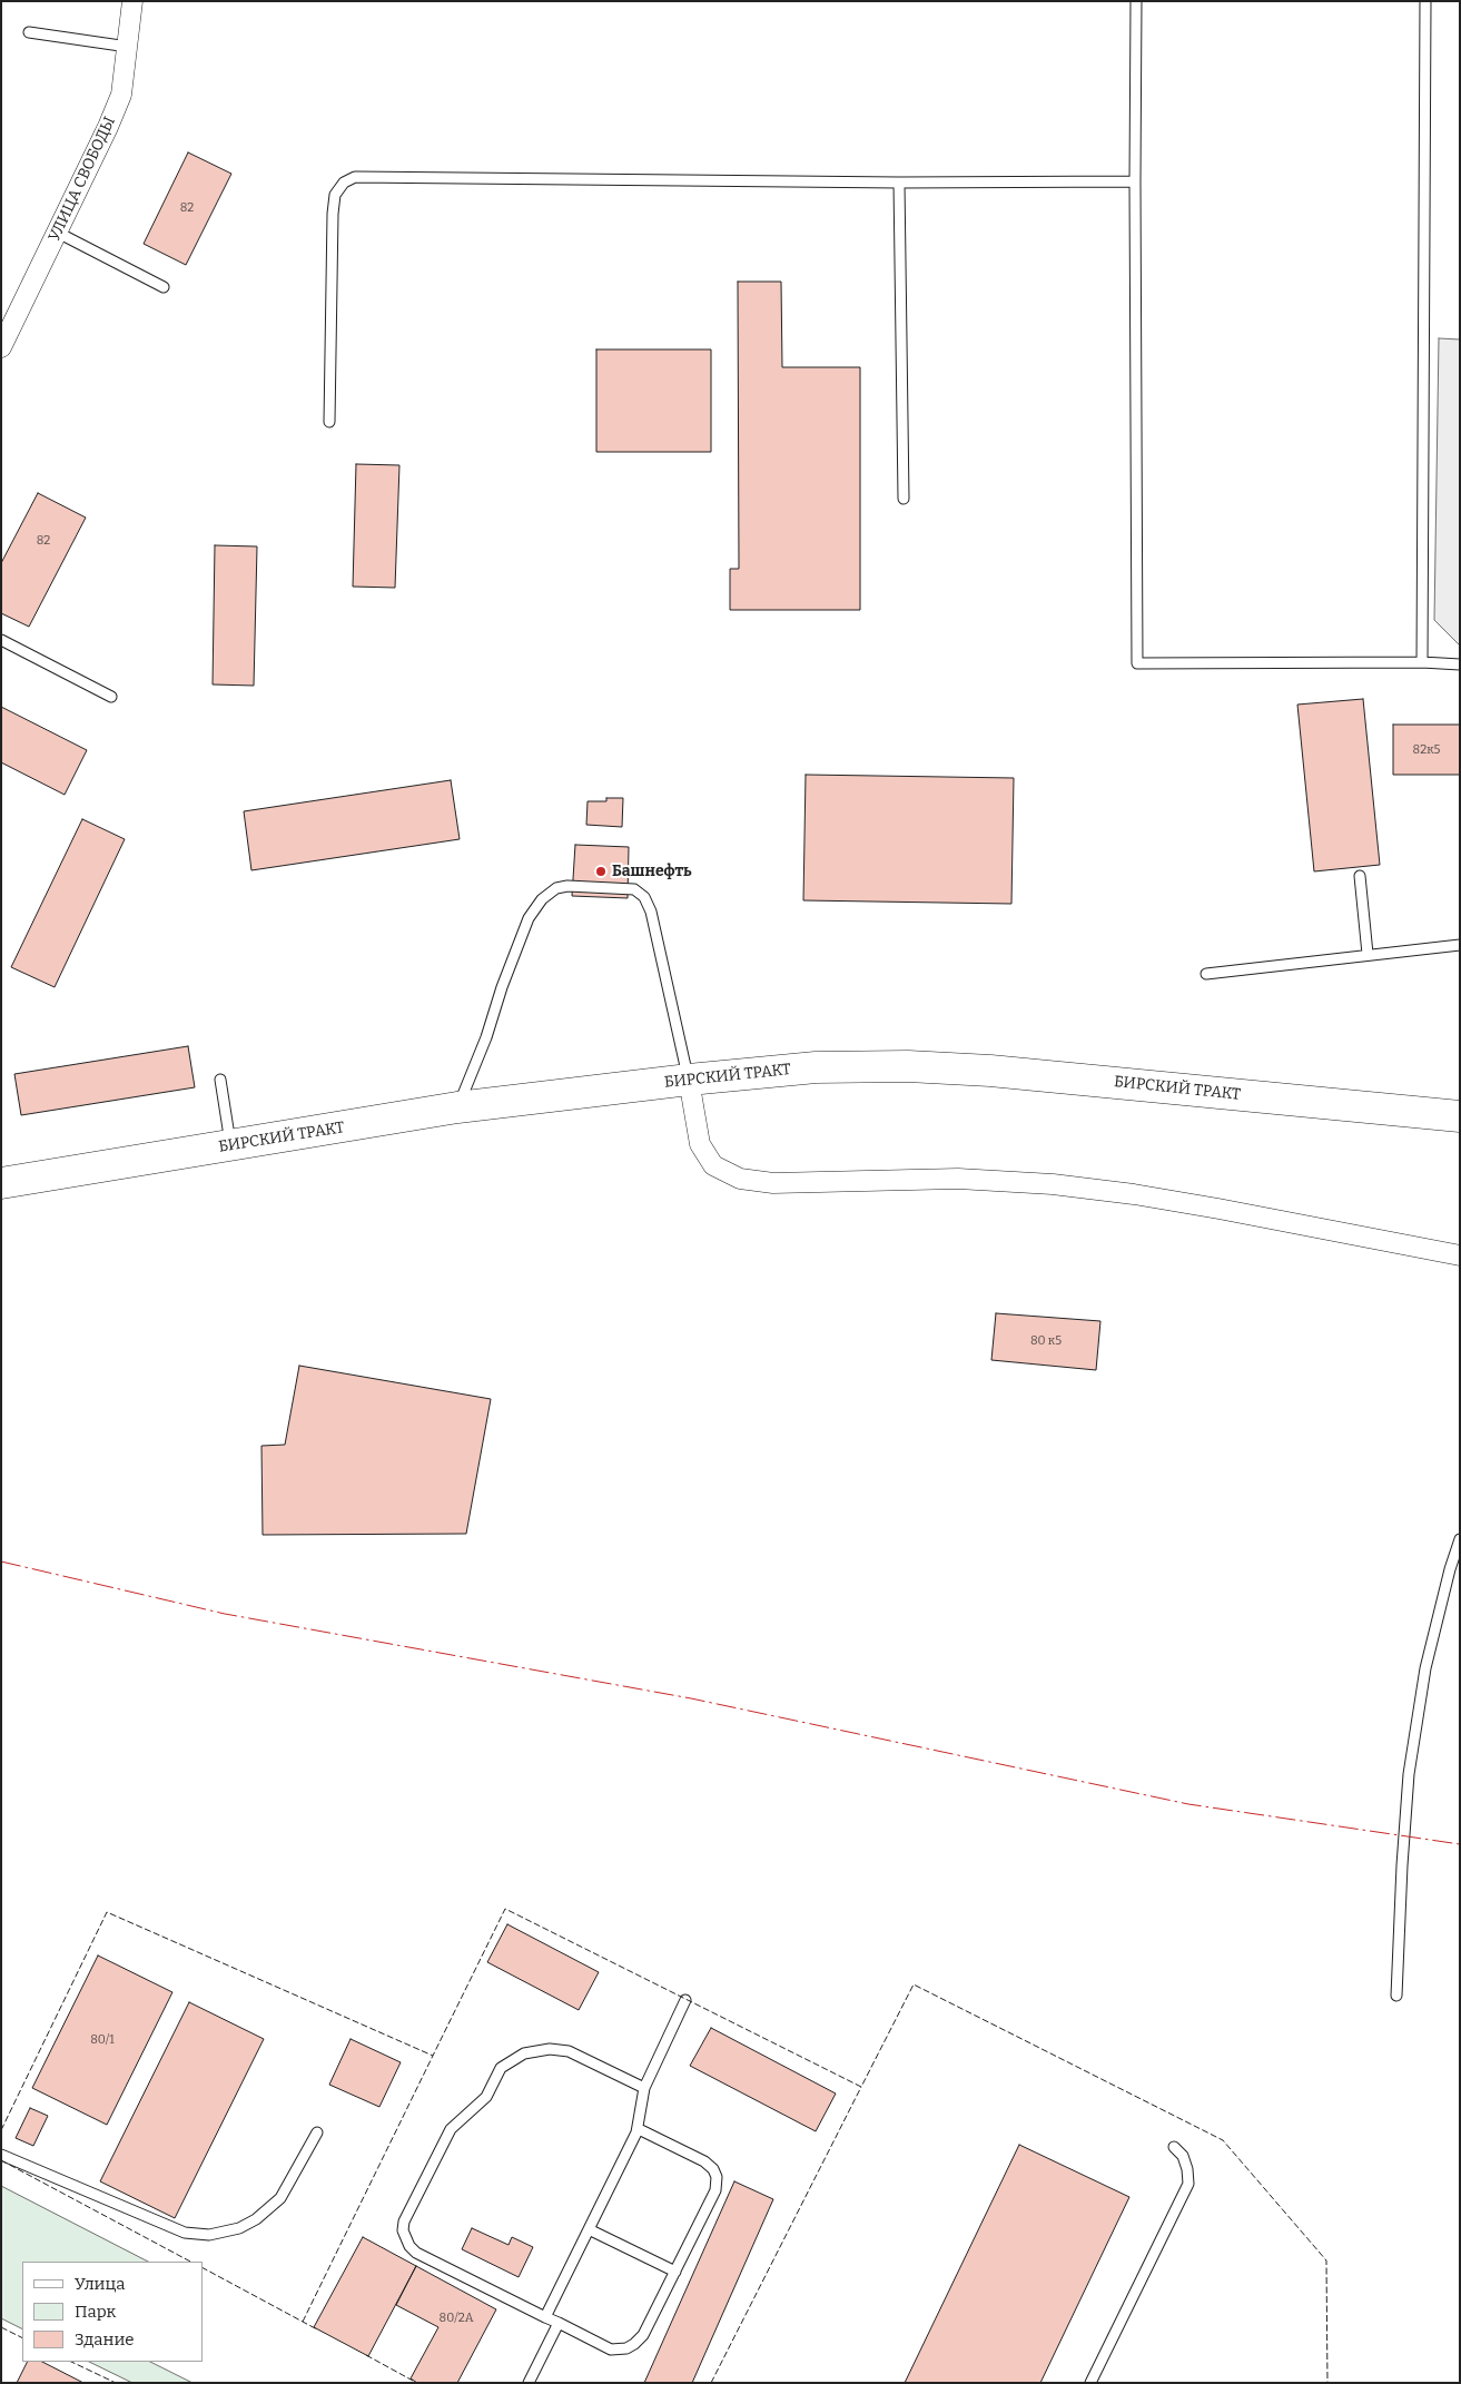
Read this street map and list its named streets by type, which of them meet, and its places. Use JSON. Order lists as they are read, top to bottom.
{
  "streets": {
    "main road": ["БИРСКИЙ ТРАКТ"],
    "street": ["УЛИЦА СВОБОДЫ"]
  },
  "places": ["Башнефть"],
  "house_numbers": [
    "82",
    "82",
    "82к5",
    "80 к5",
    "80/1",
    "80/2А"
  ],
  "legend": ["Улица", "Парк", "Здание"]
}
